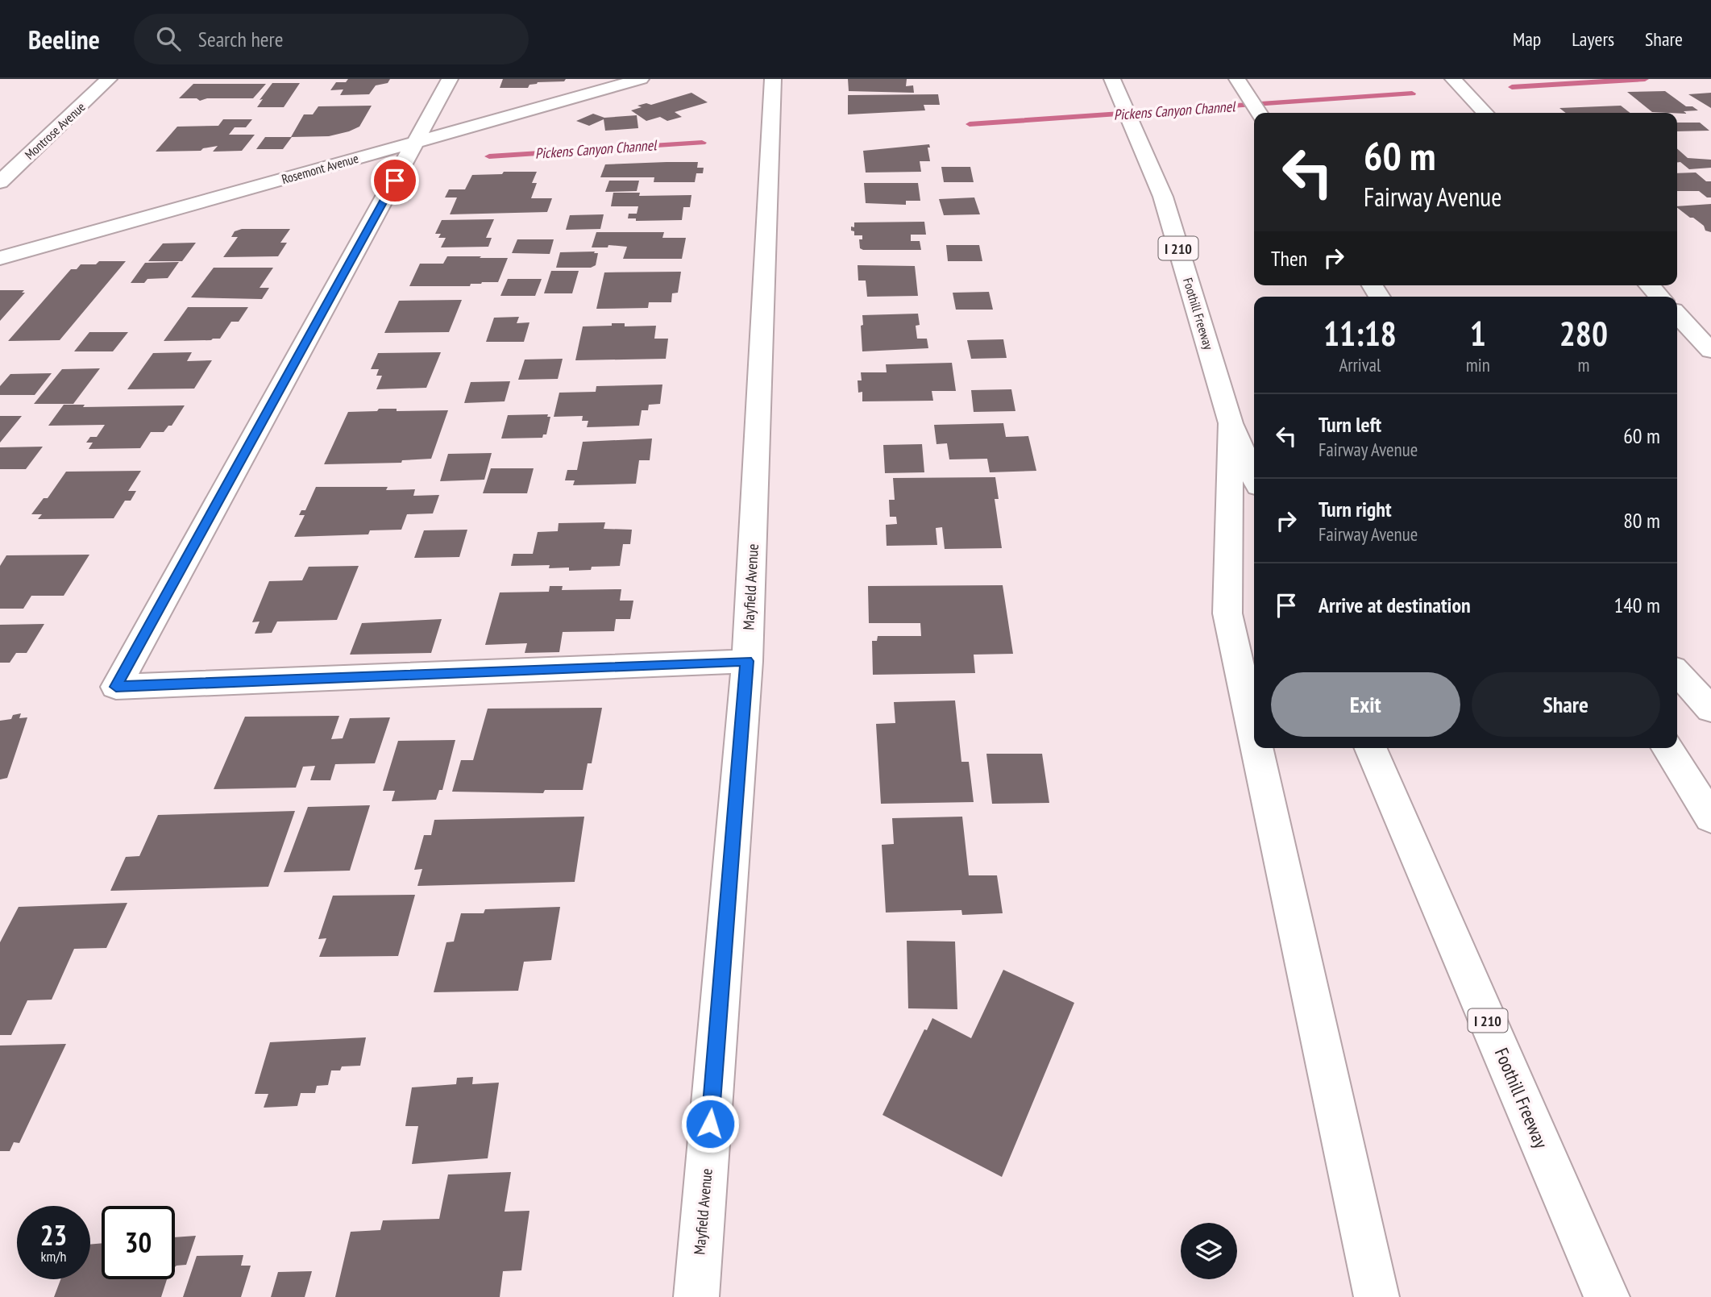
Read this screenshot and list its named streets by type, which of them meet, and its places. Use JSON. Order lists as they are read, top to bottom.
{
  "streets": {
    "main road": [
      "Montrose Avenue",
      "Rosemont Avenue",
      "I 210",
      "Foothill Freeway",
      "Mayfield Avenue"
    ]
  },
  "water": ["Pickens Canyon Channel"],
  "page": {
    "header": "Beeline",
    "search": "Search here",
    "nav": ["Map", "Layers", "Share"],
    "turn": ["60 m", "Fairway Avenue"],
    "then": "Then",
    "eta": [
      "11:18",
      "Arrival",
      "1",
      "min",
      "280",
      "m"
    ],
    "list": [
      {
        "name": "Turn left",
        "note": "Fairway Avenue",
        "value": "60 m"
      },
      {
        "name": "Turn right",
        "note": "Fairway Avenue",
        "value": "80 m"
      },
      {
        "name": "Arrive at destination",
        "value": "140 m"
      }
    ],
    "buttons": ["Exit", "Share"],
    "speed": "23 km/h",
    "limit": "30"
  }
}
